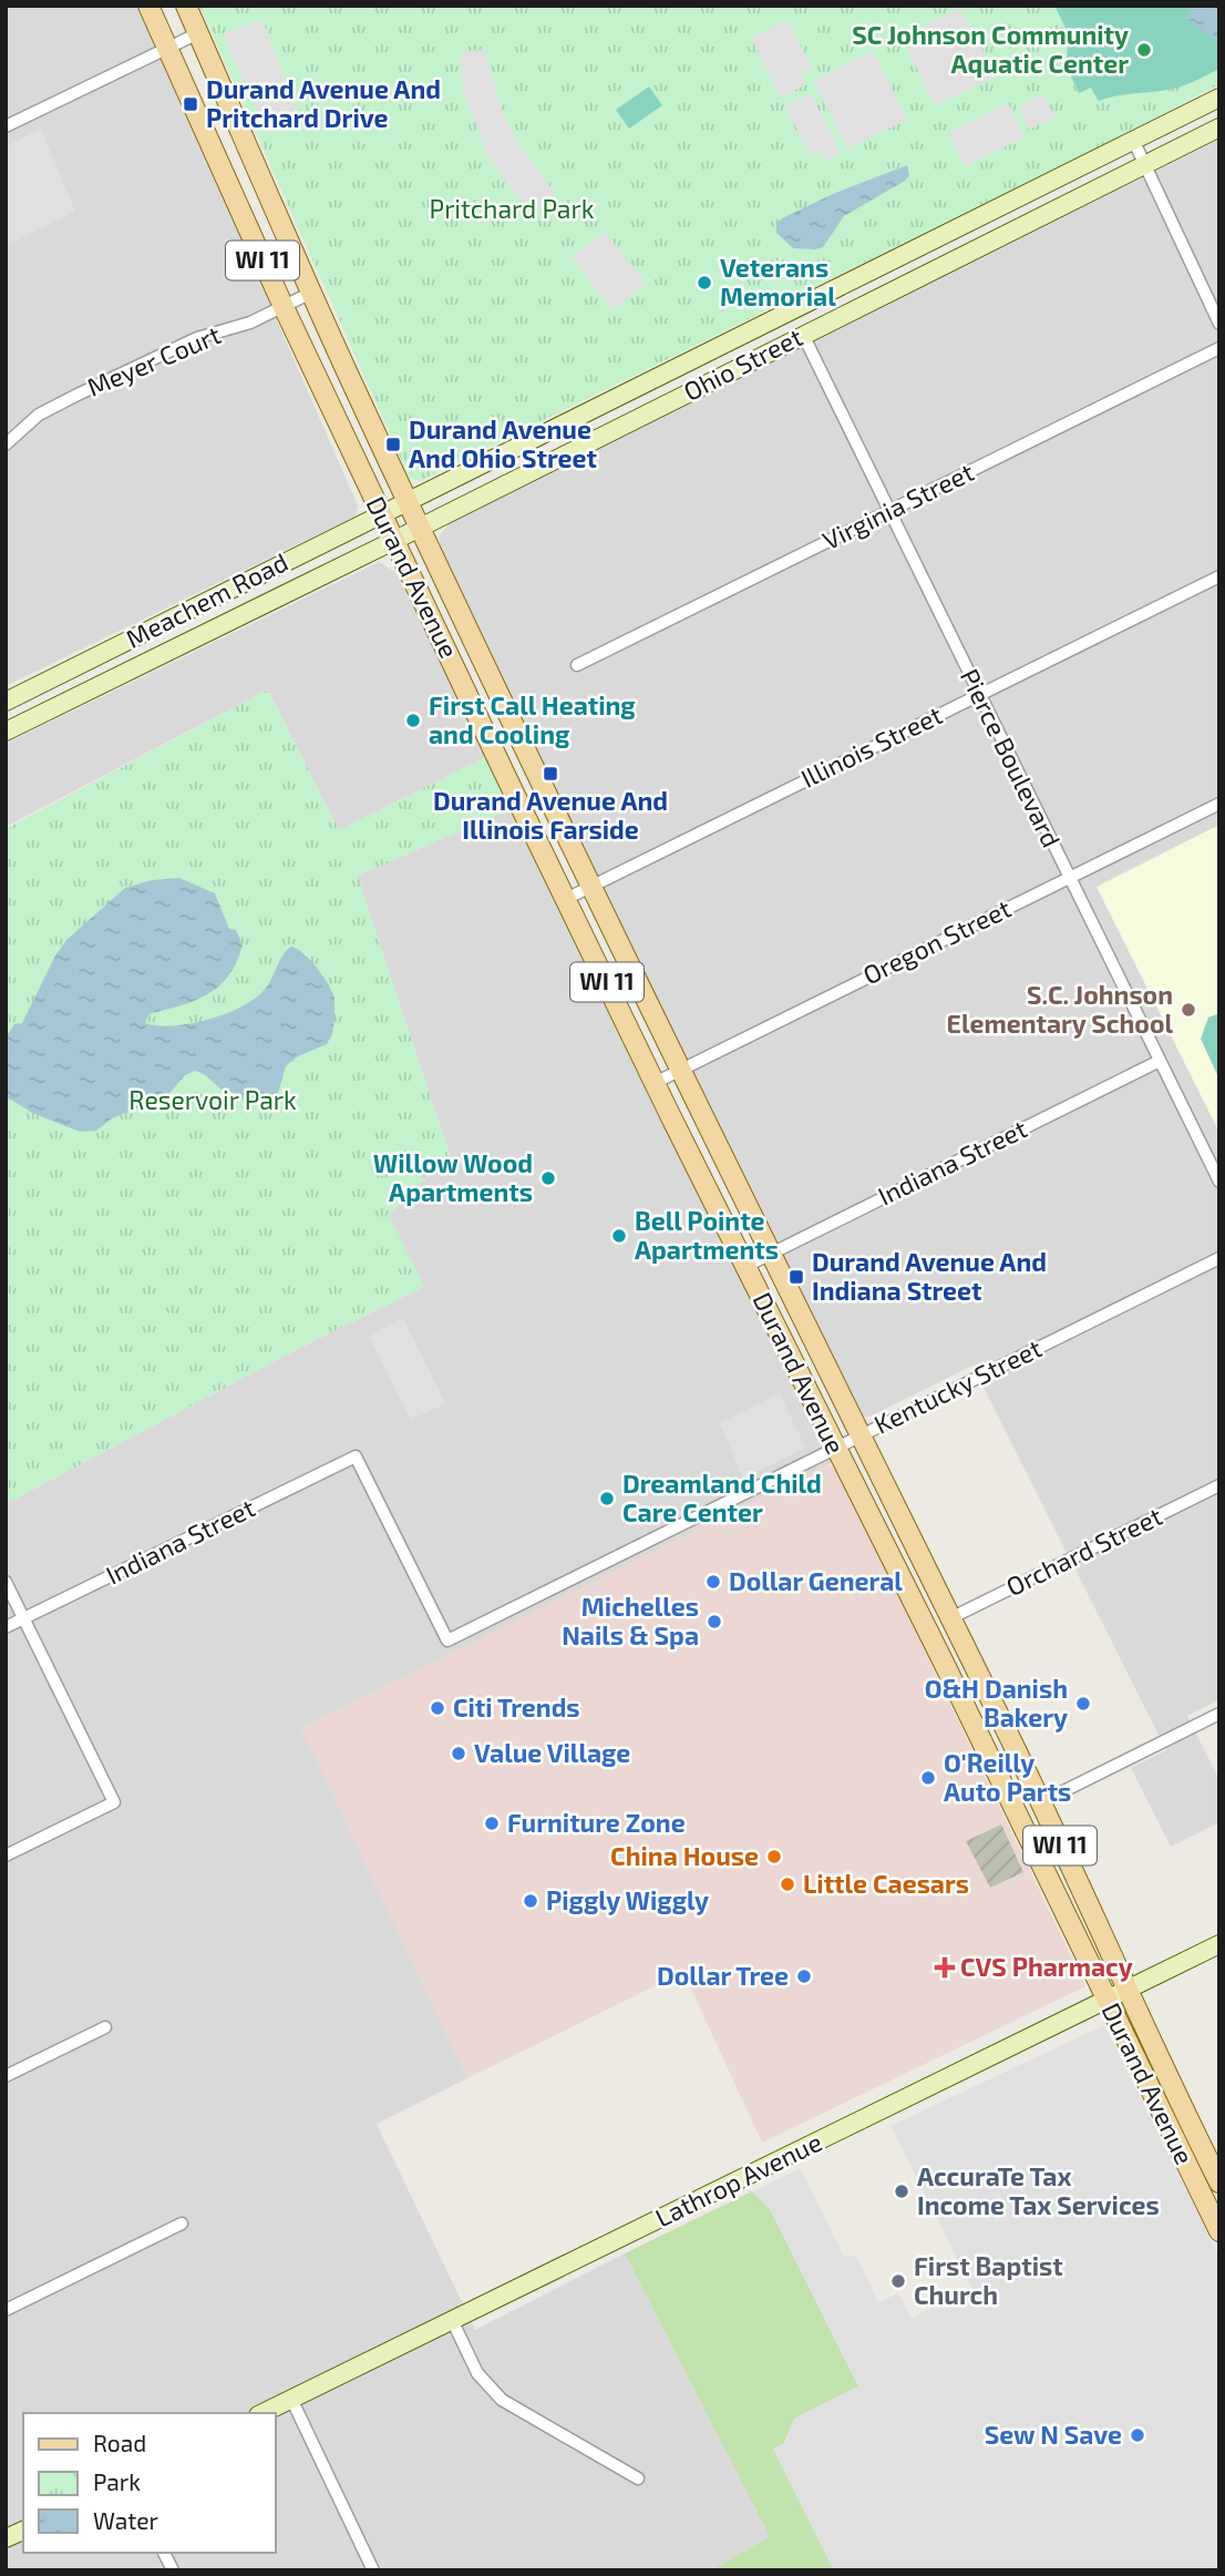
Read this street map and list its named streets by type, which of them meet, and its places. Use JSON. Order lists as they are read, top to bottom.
{
  "streets": {
    "main road": ["WI 11", "Durand Avenue"],
    "street": [
      "Meyer Court",
      "Ohio Street",
      "Virginia Street",
      "Meachem Road",
      "Illinois Street",
      "Pierce Boulevard",
      "Oregon Street",
      "Indiana Street",
      "Kentucky Street",
      "Orchard Street",
      "Lathrop Avenue"
    ]
  },
  "crossings": [
    ["Meyer Court", "Durand Avenue"],
    ["Ohio Street", "Durand Avenue"],
    ["Ohio Street", "Meachem Road"],
    ["Ohio Street", "Pierce Boulevard"],
    ["Virginia Street", "Pierce Boulevard"],
    ["Durand Avenue", "Meachem Road"],
    ["Durand Avenue", "Illinois Street"],
    ["Durand Avenue", "Oregon Street"],
    ["Durand Avenue", "Indiana Street"],
    ["Durand Avenue", "Kentucky Street"],
    ["Durand Avenue", "Orchard Street"],
    ["Durand Avenue", "Lathrop Avenue"],
    ["Illinois Street", "Pierce Boulevard"],
    ["Pierce Boulevard", "Oregon Street"],
    ["Pierce Boulevard", "Indiana Street"],
    ["Indiana Street", "Kentucky Street"]
  ],
  "parks": ["Pritchard Park", "Reservoir Park"],
  "places": {
    "other": [
      "SC Johnson Community Aquatic Center",
      "Veterans Memorial",
      "First Call Heating and Cooling",
      "S.C. Johnson Elementary School",
      "Willow Wood Apartments",
      "Bell Pointe Apartments",
      "Dreamland Child Care Center",
      "Dollar General",
      "Michelles Nails & Spa",
      "O&H Danish Bakery",
      "Citi Trends",
      "Value Village",
      "O'Reilly Auto Parts",
      "Furniture Zone",
      "China House",
      "Little Caesars",
      "Piggly Wiggly",
      "Dollar Tree",
      "AccuraTe Tax Income Tax Services",
      "First Baptist Church",
      "Sew N Save"
    ],
    "transit": [
      "Durand Avenue And Pritchard Drive",
      "Durand Avenue And Ohio Street",
      "Durand Avenue And Illinois Farside",
      "Durand Avenue And Indiana Street"
    ],
    "health": ["CVS Pharmacy"]
  },
  "legend": ["Road", "Park", "Water"]
}
